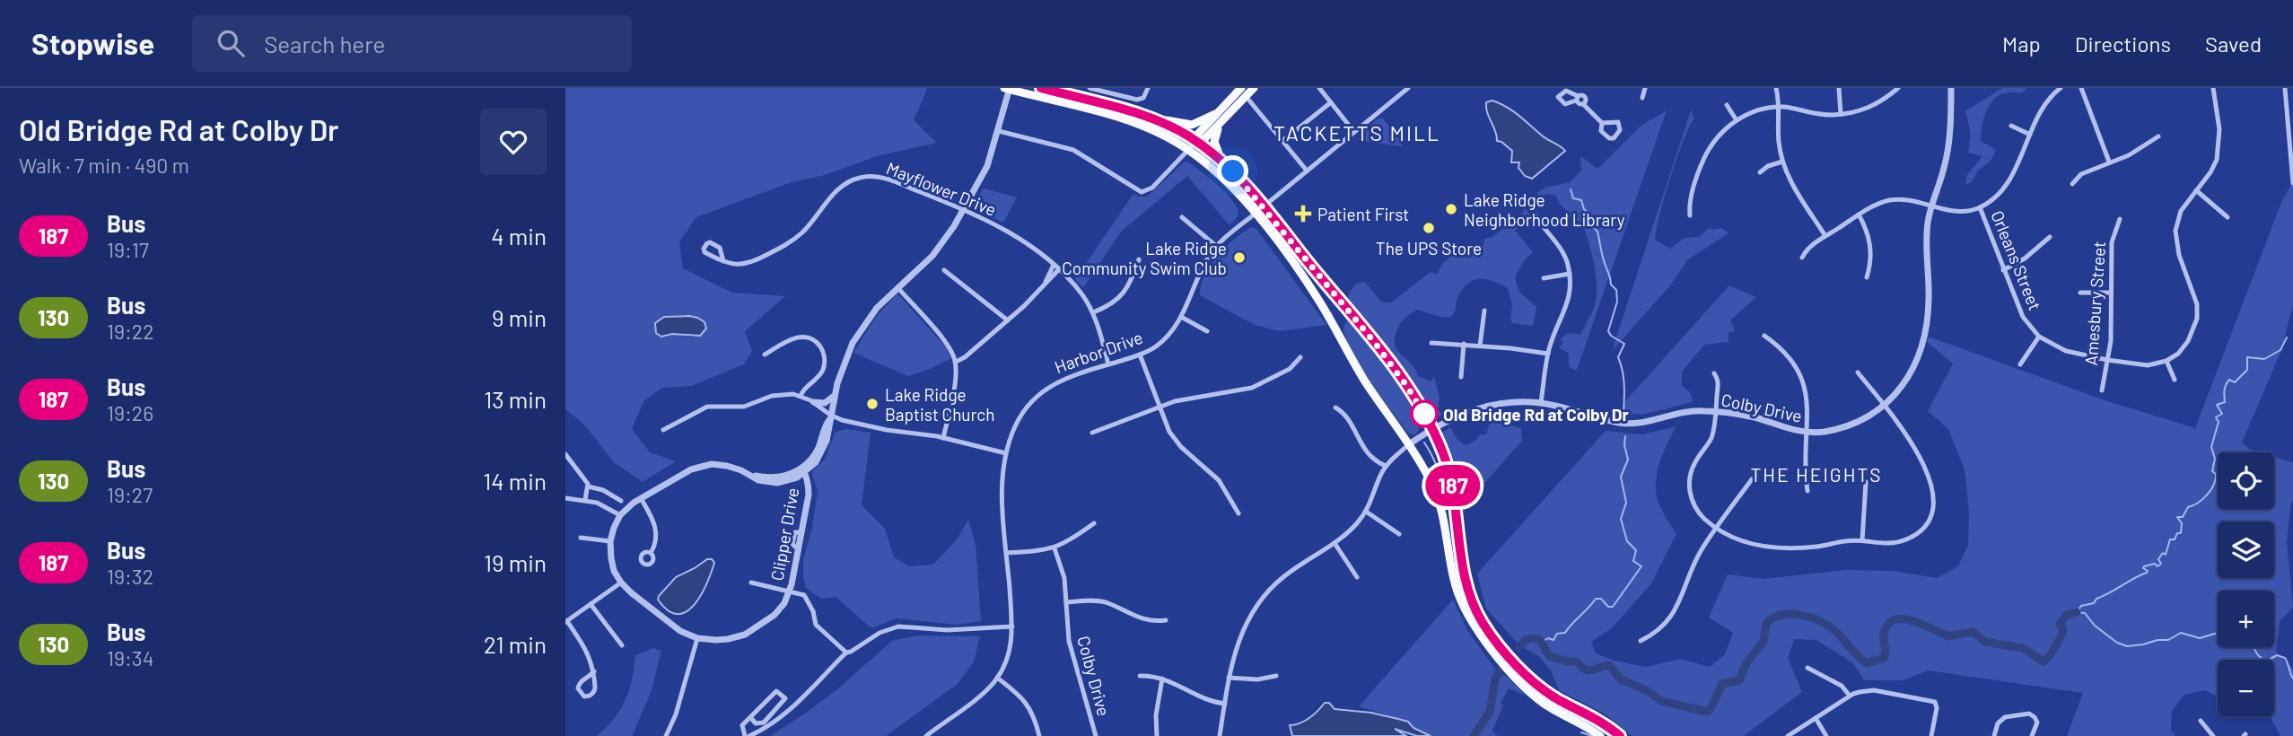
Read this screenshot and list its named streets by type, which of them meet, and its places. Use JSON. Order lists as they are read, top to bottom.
{
  "streets": {
    "street": [
      "Mayflower Drive",
      "Orleans Street",
      "Amesbury Street",
      "Harbor Drive",
      "Colby Drive",
      "Clipper Drive"
    ]
  },
  "crossings": [
    ["Mayflower Drive", "Harbor Drive"],
    ["Mayflower Drive", "Clipper Drive"],
    ["Orleans Street", "Amesbury Street"]
  ],
  "districts": ["TACKETTS MILL", "THE HEIGHTS"],
  "places": {
    "other": [
      "Lake Ridge Neighborhood Library",
      "The UPS Store",
      "Lake Ridge Community Swim Club",
      "Lake Ridge Baptist Church",
      "Old Bridge Rd at Colby Dr"
    ],
    "health": ["Patient First"]
  },
  "lines": ["bus line 187"],
  "page": {
    "header": "Stopwise",
    "search": "Search here",
    "nav": ["Map", "Directions", "Saved"],
    "heading": ["Old Bridge Rd at Colby Dr", "Walk · 7 min · 490 m"],
    "on_map": "187",
    "list": [
      {
        "mark": "187",
        "name": "Bus",
        "note": "19:17",
        "value": "4 min"
      },
      {
        "mark": "130",
        "name": "Bus",
        "note": "19:22",
        "value": "9 min"
      },
      {
        "mark": "187",
        "name": "Bus",
        "note": "19:26",
        "value": "13 min"
      },
      {
        "mark": "130",
        "name": "Bus",
        "note": "19:27",
        "value": "14 min"
      },
      {
        "mark": "187",
        "name": "Bus",
        "note": "19:32",
        "value": "19 min"
      },
      {
        "mark": "130",
        "name": "Bus",
        "note": "19:34",
        "value": "21 min"
      }
    ],
    "map_buttons": ["+", "−"]
  }
}
